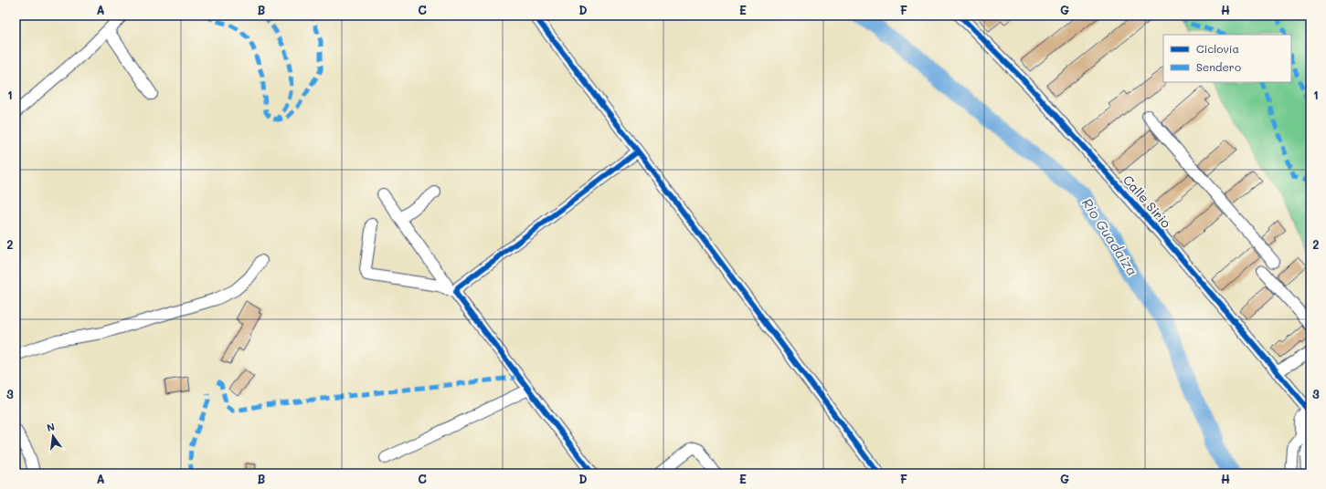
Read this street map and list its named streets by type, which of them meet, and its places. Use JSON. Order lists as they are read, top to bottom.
{
  "streets": {
    "street": ["Calle Sirio"]
  },
  "water": ["Rio Guadaiza"],
  "legend": ["Ciclovía", "Sendero"],
  "north": "top",
  "grid": {
    "columns": [
      "A",
      "B",
      "C",
      "D",
      "E",
      "F",
      "G",
      "H"
    ],
    "rows": ["1", "2", "3"]
  }
}
